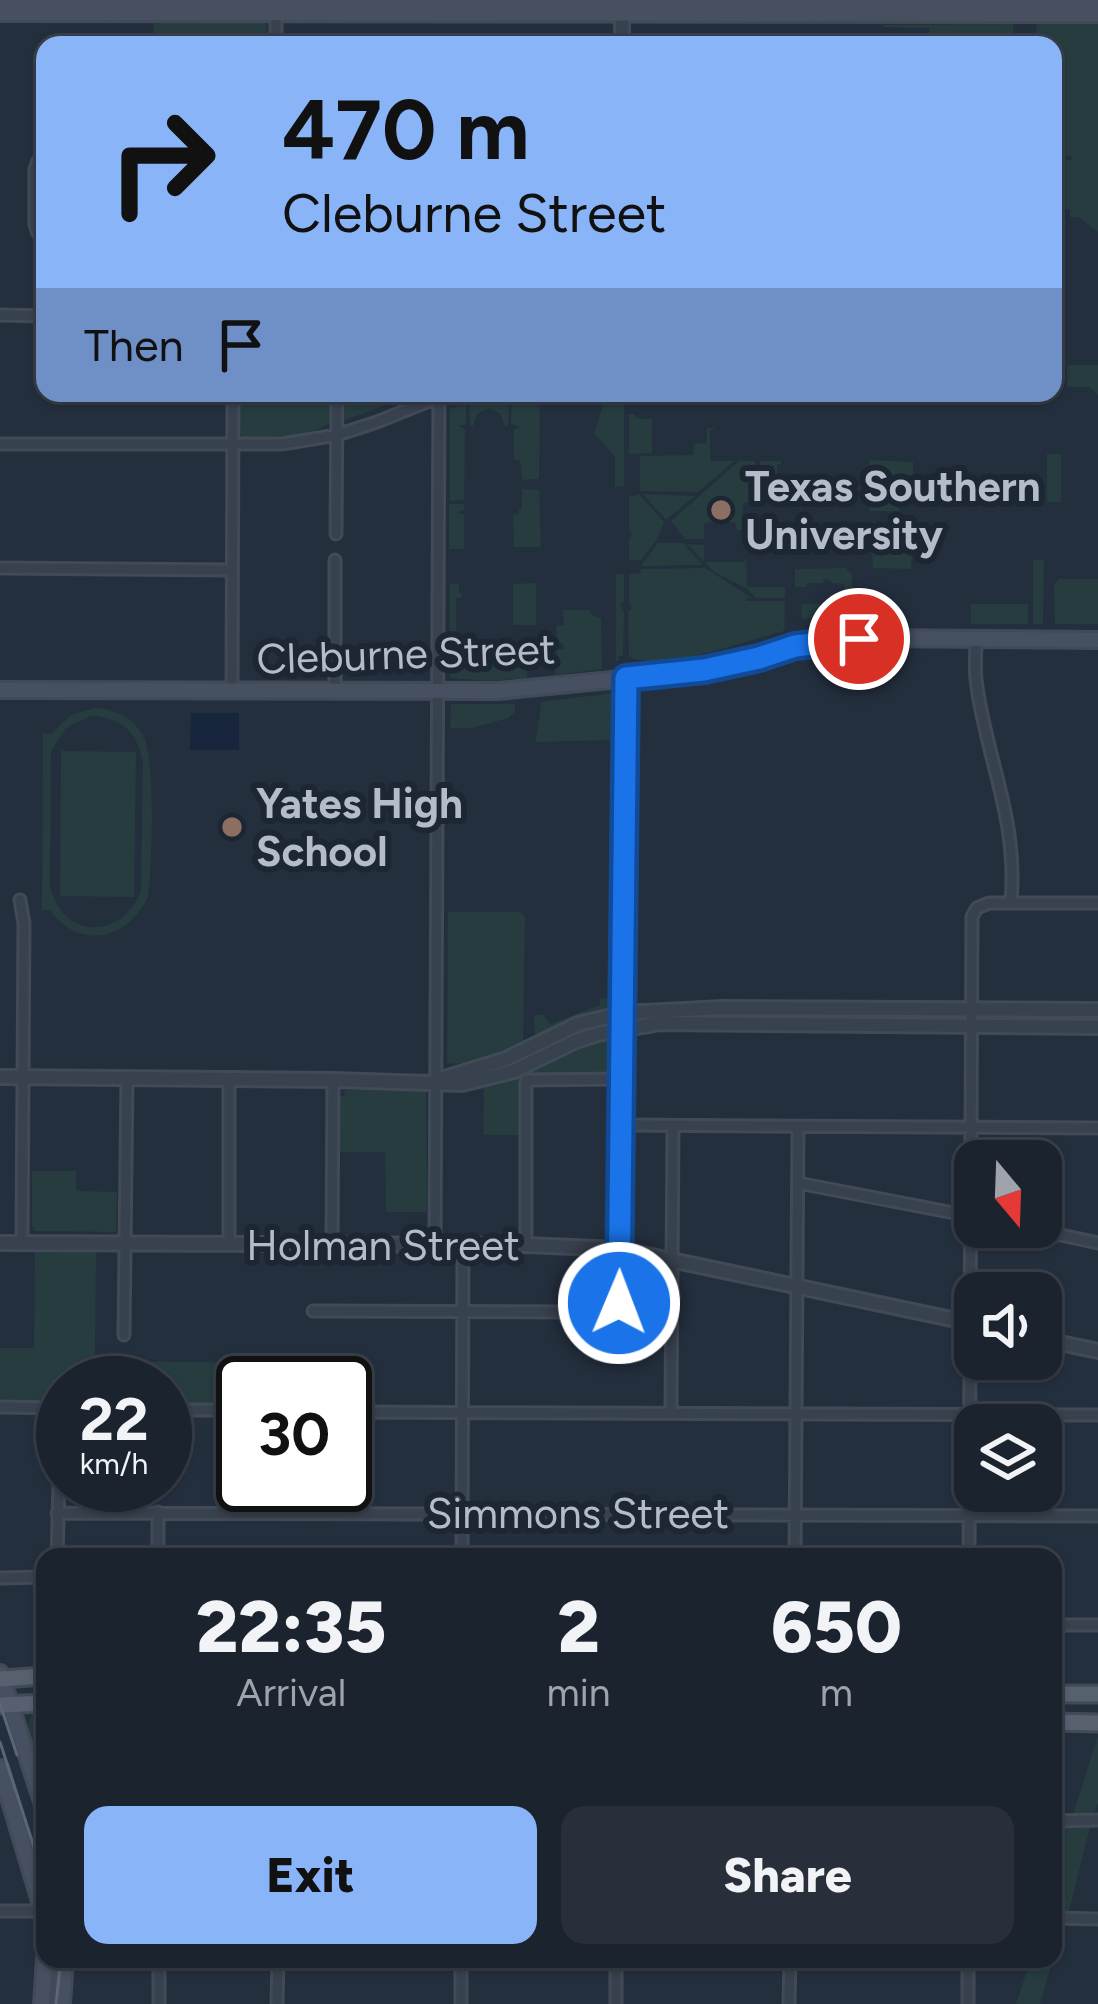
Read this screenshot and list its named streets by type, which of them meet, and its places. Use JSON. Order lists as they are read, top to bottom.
{
  "streets": {
    "main road": ["Cleburne Street"],
    "street": ["Holman Street", "Simmons Street"]
  },
  "places": ["Texas Southern University", "Yates High School"],
  "north": "bottom",
  "page": {
    "turn": ["470 m", "Cleburne Street"],
    "then": "Then",
    "speed": "22 km/h",
    "limit": "30",
    "eta": [
      "22:35",
      "Arrival",
      "2",
      "min",
      "650",
      "m"
    ],
    "buttons": ["Exit", "Share"]
  }
}
